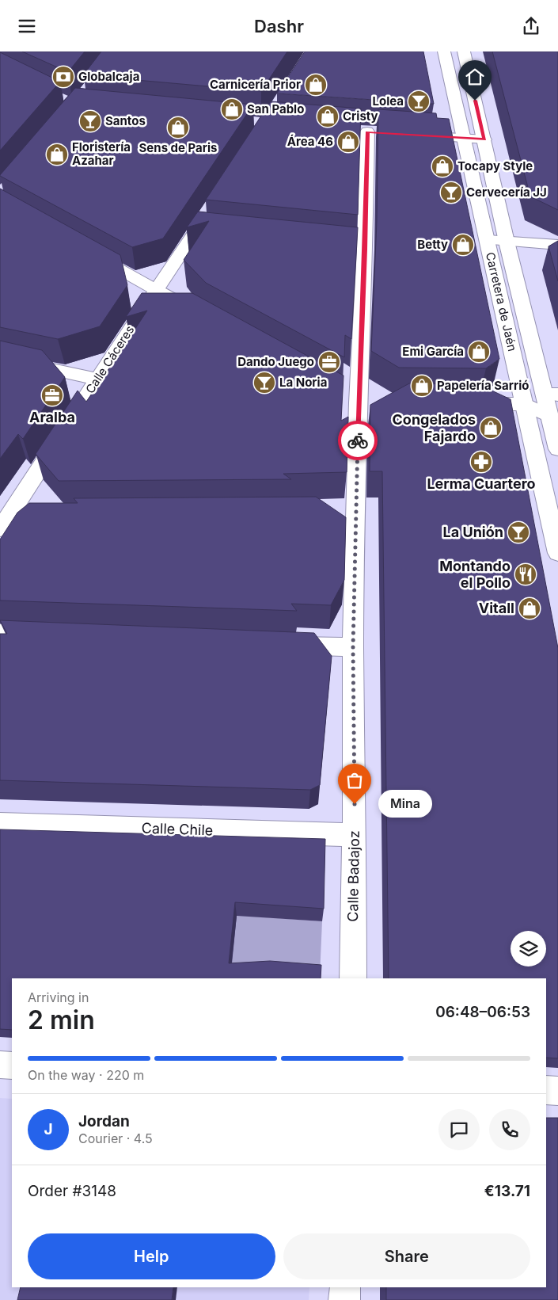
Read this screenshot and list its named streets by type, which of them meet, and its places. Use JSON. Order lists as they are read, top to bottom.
{
  "streets": {
    "street": [
      "Carretera de Jaén",
      "Calle Cáceres",
      "Calle Chile",
      "Calle Badajoz"
    ]
  },
  "crossings": [
    ["Calle Chile", "Calle Badajoz"]
  ],
  "places": {
    "bank": ["Globalcaja"],
    "shop": [
      "Carnicería Prior",
      "San Pablo",
      "Cristy",
      "Sens de Paris",
      "Área 46",
      "Floristería Azahar",
      "Tocapy Style",
      "Betty",
      "Emi García",
      "Papelería Sarrió",
      "Congelados Fajardo",
      "Vitall"
    ],
    "bar": [
      "Lolea",
      "Santos",
      "Cervecería JJ",
      "La Noria",
      "La Unión"
    ],
    "office": ["Dando Juego", "Aralba"],
    "pharmacy": ["Lerma Cuartero"],
    "restaurant": ["Montando el Pollo"],
    "other": ["Mina"]
  },
  "page": {
    "header": "Dashr",
    "bubble": "Mina",
    "heading": ["2 min", "Arriving in", "06:48–06:53"],
    "panel": [
      "Jordan",
      "Courier · 4.5",
      "Order #3148",
      "€13.71"
    ],
    "bar": "On the way · 220 m",
    "round": "J",
    "buttons": ["Help", "Share"]
  }
}
